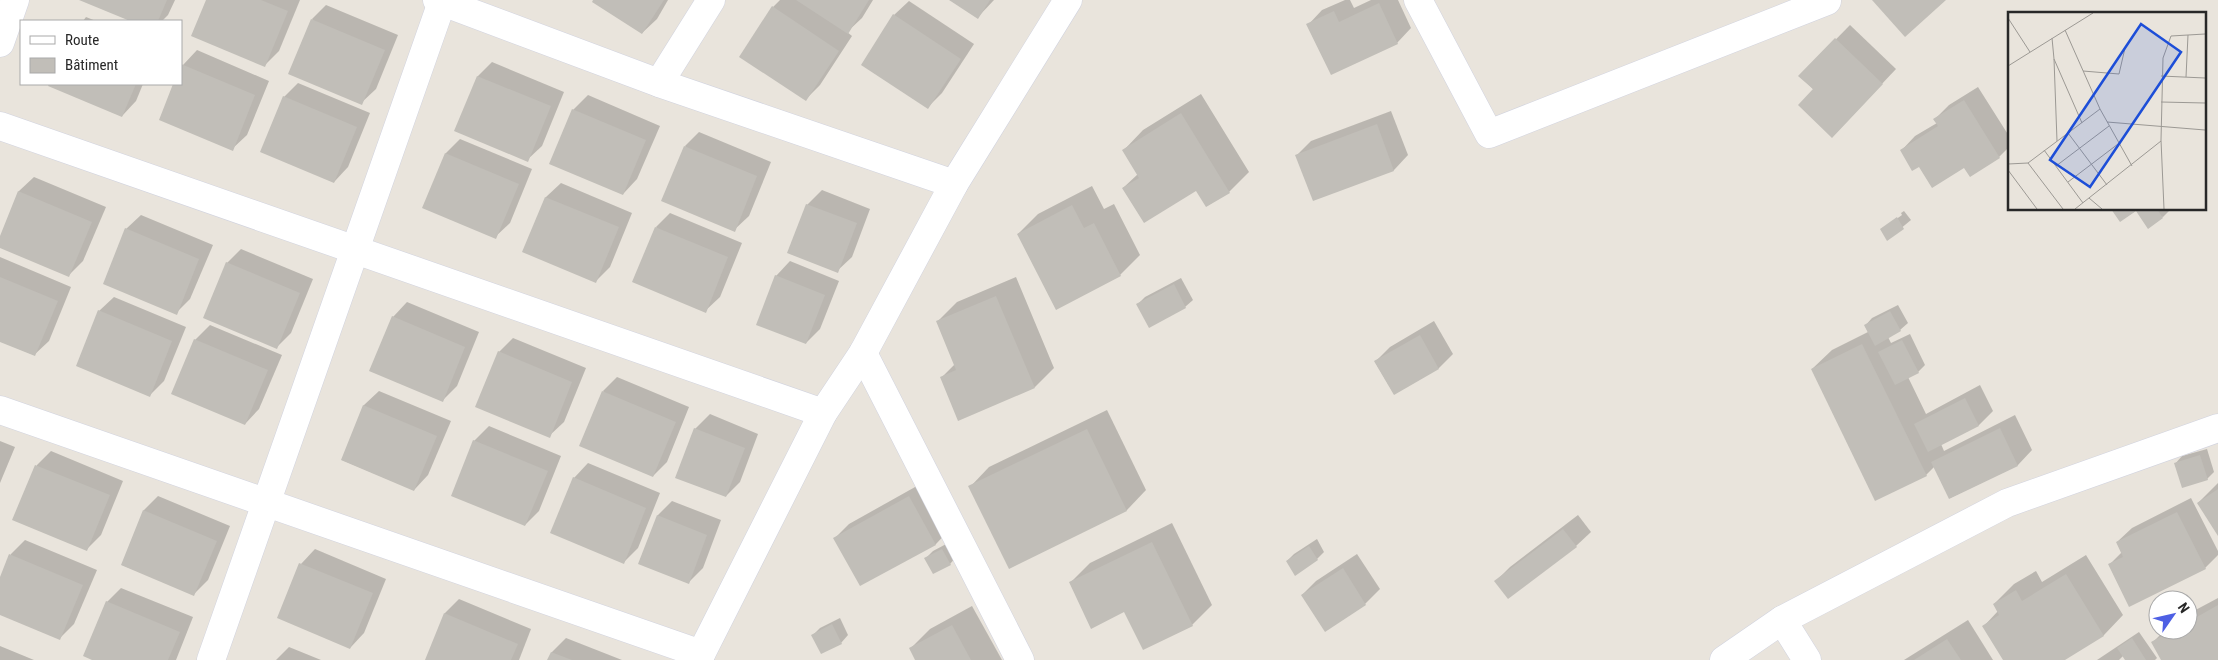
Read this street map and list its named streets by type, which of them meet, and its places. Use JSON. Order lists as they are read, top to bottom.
{
  "legend": ["Route", "Bâtiment"],
  "north": "top right"
}
